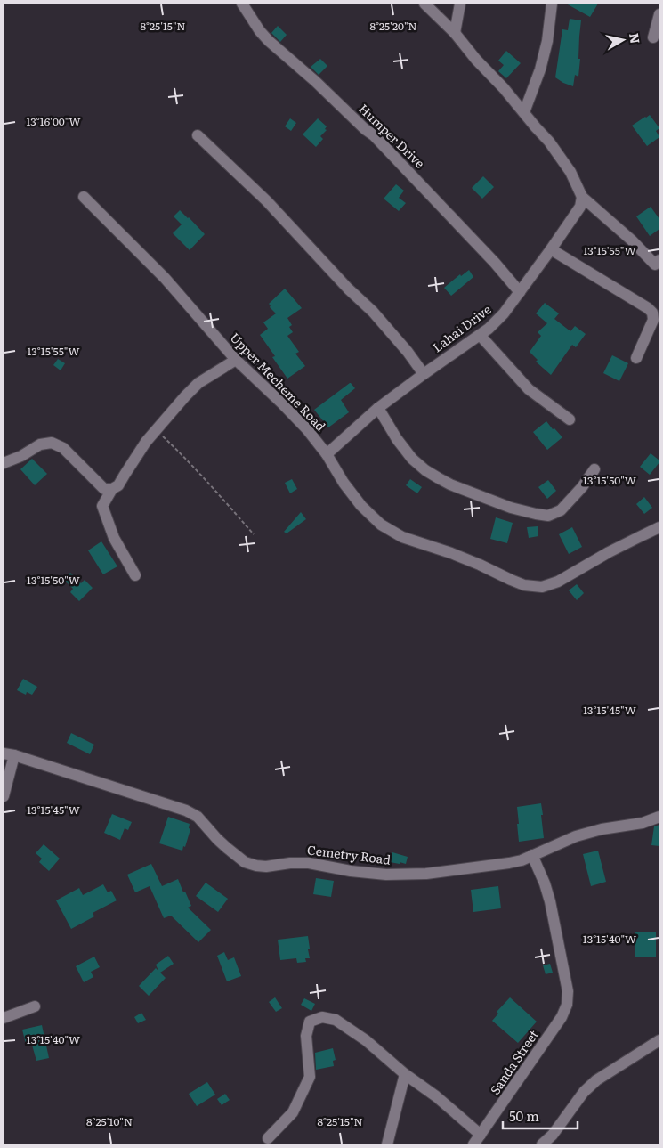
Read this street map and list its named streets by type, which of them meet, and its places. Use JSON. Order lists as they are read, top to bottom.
{
  "streets": {
    "street": [
      "Humper Drive",
      "Lahai Drive",
      "Upper Mecheme Road",
      "Cemetry Road",
      "Sanda Street"
    ]
  },
  "crossings": [
    ["Humper Drive", "Lahai Drive"],
    ["Lahai Drive", "Upper Mecheme Road"],
    ["Cemetry Road", "Sanda Street"]
  ],
  "scale_bar": "50 m",
  "north": "right",
  "coordinates": [
    "8°25'15\"N",
    "8°25'20\"N",
    "13°16'00\"W",
    "13°15'55\"W",
    "13°15'50\"W",
    "13°15'45\"W",
    "13°15'40\"W",
    "8°25'10\"N"
  ]
}
